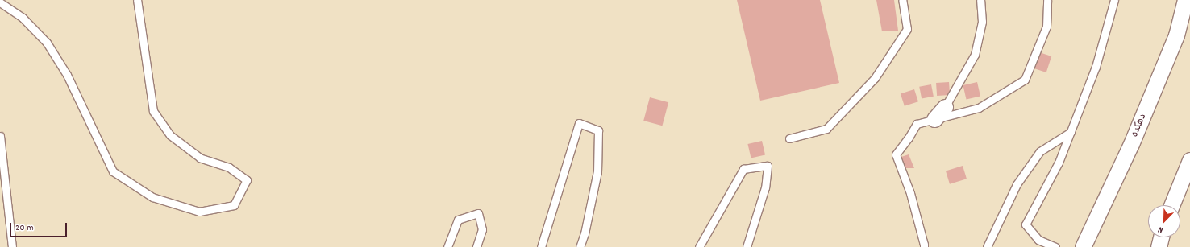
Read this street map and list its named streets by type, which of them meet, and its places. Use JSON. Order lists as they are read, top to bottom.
{
  "streets": {
    "street": ["دهکده"]
  },
  "scale_bar": "20 m",
  "north": "bottom left"
}
